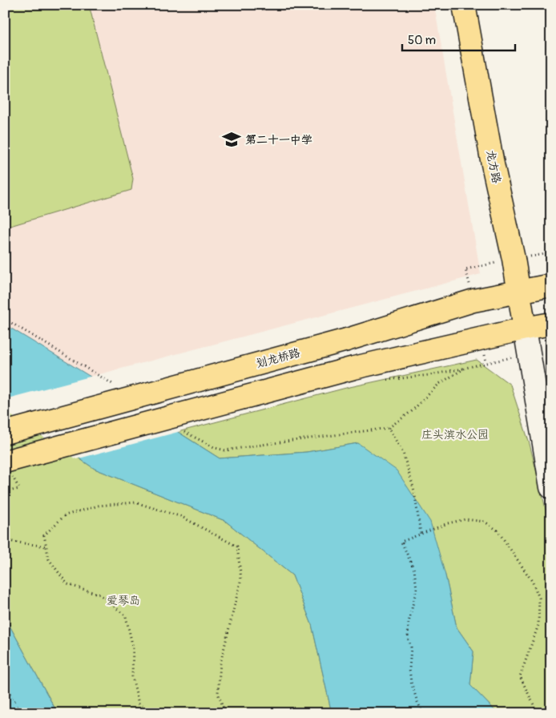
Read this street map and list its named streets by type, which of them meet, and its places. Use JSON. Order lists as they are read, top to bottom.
{
  "streets": {
    "main road": ["龙方路", "划龙桥路"]
  },
  "crossings": [
    ["龙方路", "划龙桥路"]
  ],
  "parks": ["庄头滨水公园", "爱琴岛"],
  "places": {
    "school or university": ["第二十一中学"]
  },
  "scale_bar": "50 m"
}
